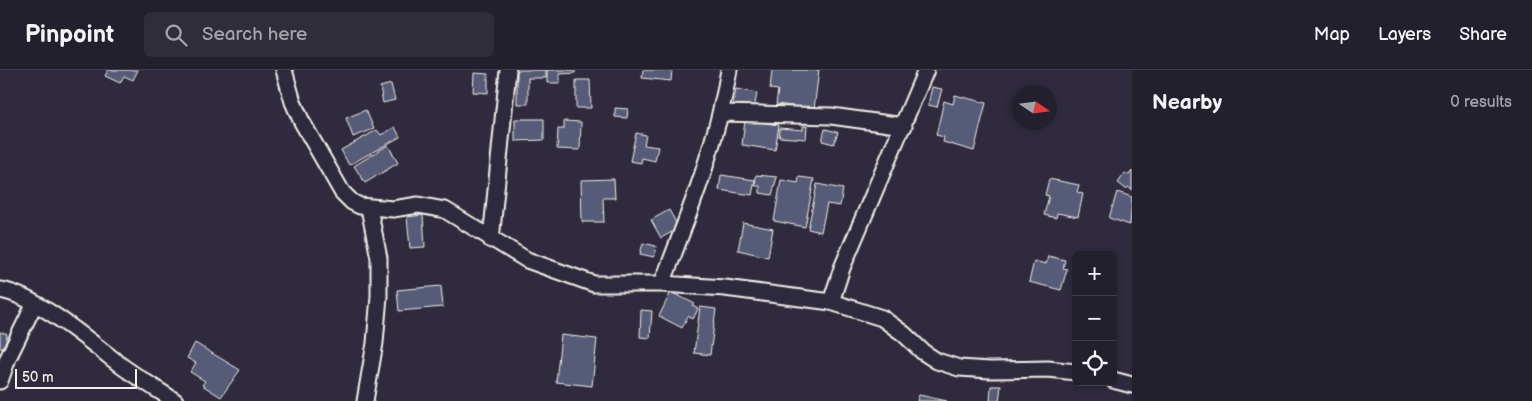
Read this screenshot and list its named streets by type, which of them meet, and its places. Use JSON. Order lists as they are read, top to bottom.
{
  "scale_bar": "50 m",
  "north": "right",
  "page": {
    "header": "Pinpoint",
    "search": "Search here",
    "nav": ["Map", "Layers", "Share"],
    "heading": ["Nearby", "0 results"],
    "map_buttons": ["+", "−"],
    "scale": "50 m"
  }
}
